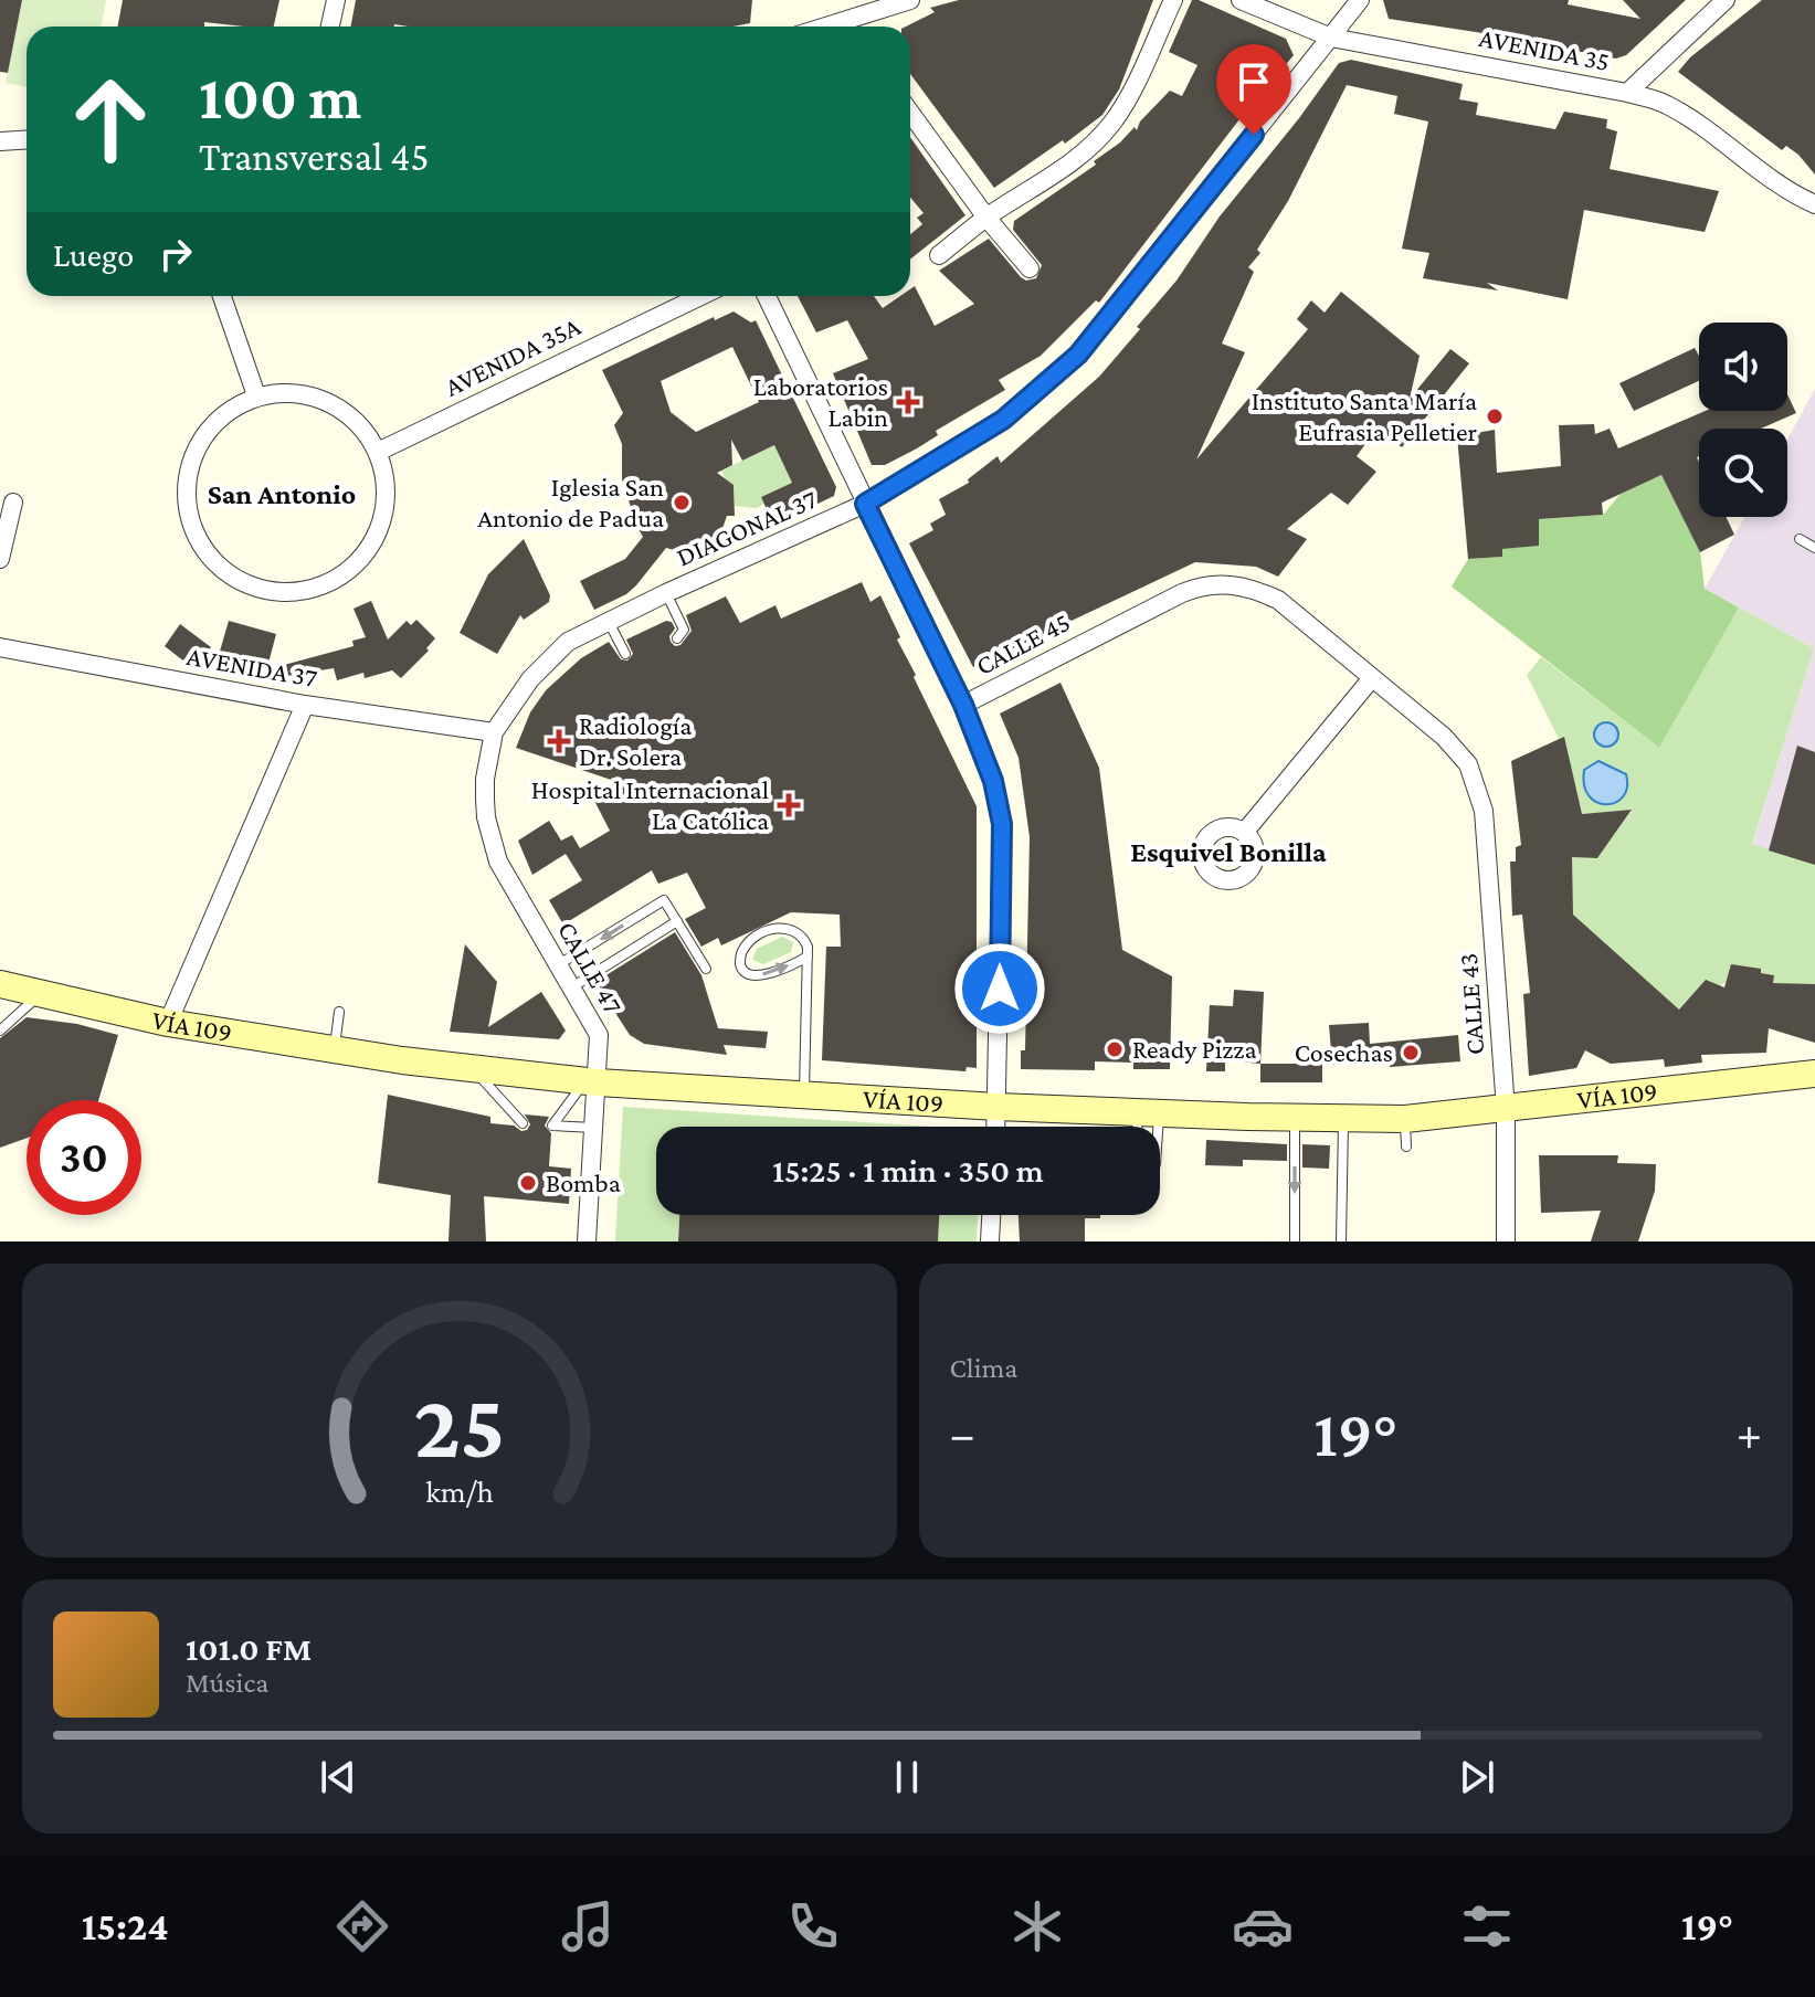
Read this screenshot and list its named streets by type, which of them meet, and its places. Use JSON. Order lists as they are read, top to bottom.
{
  "streets": {
    "main road": ["VÍA 109"],
    "street": [
      "AVENIDA 35",
      "AVENIDA 35A",
      "DIAGONAL 37",
      "CALLE 45",
      "AVENIDA 37",
      "CALLE 47",
      "CALLE 43"
    ]
  },
  "crossings": [
    ["AVENIDA 35", "DIAGONAL 37"],
    ["DIAGONAL 37", "AVENIDA 37"],
    ["DIAGONAL 37", "CALLE 47"],
    ["CALLE 45", "CALLE 43"],
    ["CALLE 45", "VÍA 109"],
    ["AVENIDA 37", "CALLE 47"],
    ["CALLE 47", "VÍA 109"],
    ["CALLE 43", "VÍA 109"]
  ],
  "districts": ["San Antonio", "Esquivel Bonilla"],
  "places": {
    "health": ["Laboratorios Labin", "Radiología Dr. Solera", "Hospital Internacional La Católica"],
    "other": [
      "Instituto Santa María Eufrasia Pelletier",
      "Iglesia San Antonio de Padua",
      "Ready Pizza",
      "Cosechas",
      "Bomba"
    ]
  },
  "page": {
    "turn": ["100 m", "Transversal 45"],
    "then": "Luego",
    "limit": "30",
    "trip": "15:25 · 1 min · 350 m",
    "tile": "Clima",
    "heat": ["−", "19°", "+"],
    "song": ["101.0 FM", "Música"],
    "tabs": ["15:24", "19°"],
    "gauge": ["25", "km/h"]
  }
}
